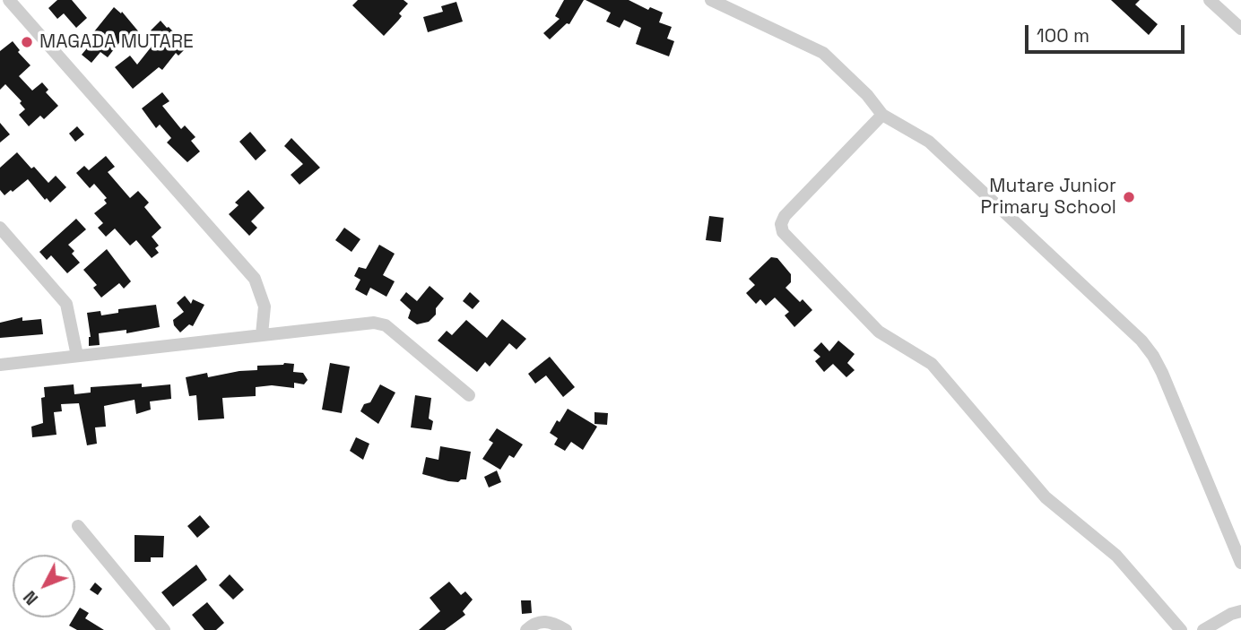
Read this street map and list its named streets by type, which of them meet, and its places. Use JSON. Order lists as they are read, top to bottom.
{
  "places": ["MAGADA MUTARE", "Mutare Junior Primary School"],
  "scale_bar": "100 m",
  "north": "bottom left"
}
